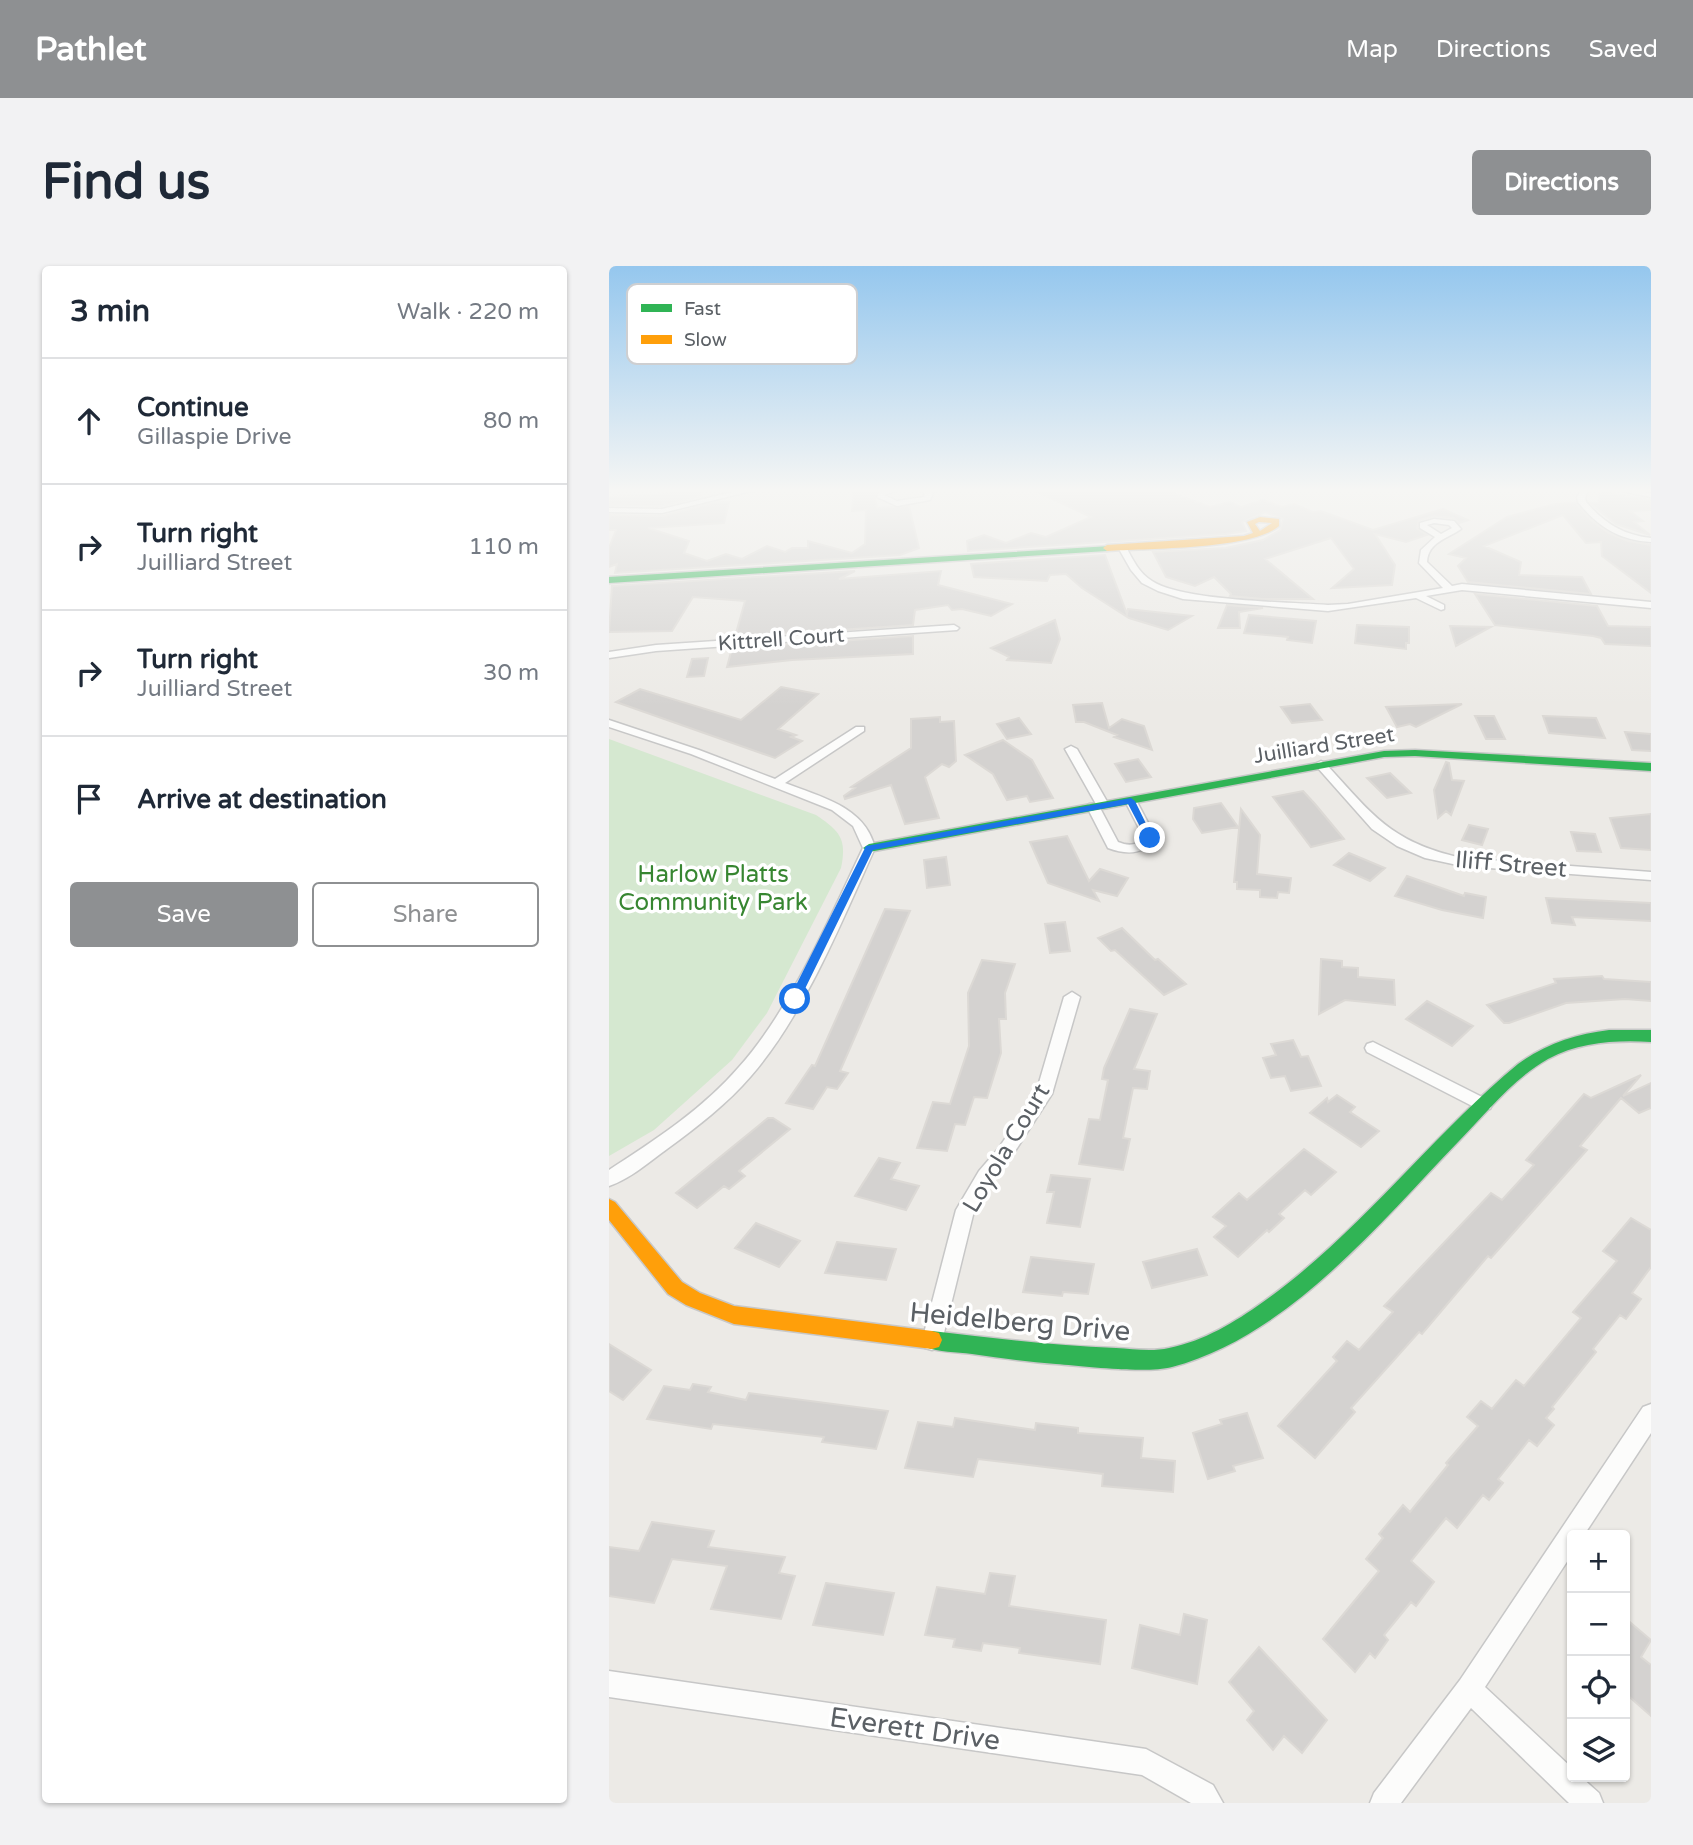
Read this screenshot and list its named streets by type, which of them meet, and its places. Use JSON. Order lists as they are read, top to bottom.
{
  "streets": {
    "street": [
      "Kittrell Court",
      "Juilliard Street",
      "Iliff Street",
      "Loyola Court",
      "Heidelberg Drive",
      "Everett Drive"
    ]
  },
  "crossings": [
    ["Juilliard Street", "Iliff Street"],
    ["Loyola Court", "Heidelberg Drive"]
  ],
  "parks": ["Harlow Platts Community Park"],
  "legend": ["Fast", "Slow"],
  "page": {
    "header": "Pathlet",
    "nav": ["Map", "Directions", "Saved"],
    "buttons": [
      "Directions",
      ["Save", "Share"]
    ],
    "title": "Find us",
    "heading": ["3 min", "Walk · 220 m"],
    "list": [
      ["Continue", "Gillaspie Drive", "80 m"],
      ["Turn right", "Juilliard Street", "110 m"],
      ["Turn right", "Juilliard Street", "30 m"],
      "Arrive at destination"
    ],
    "map_buttons": ["+", "−"]
  }
}
